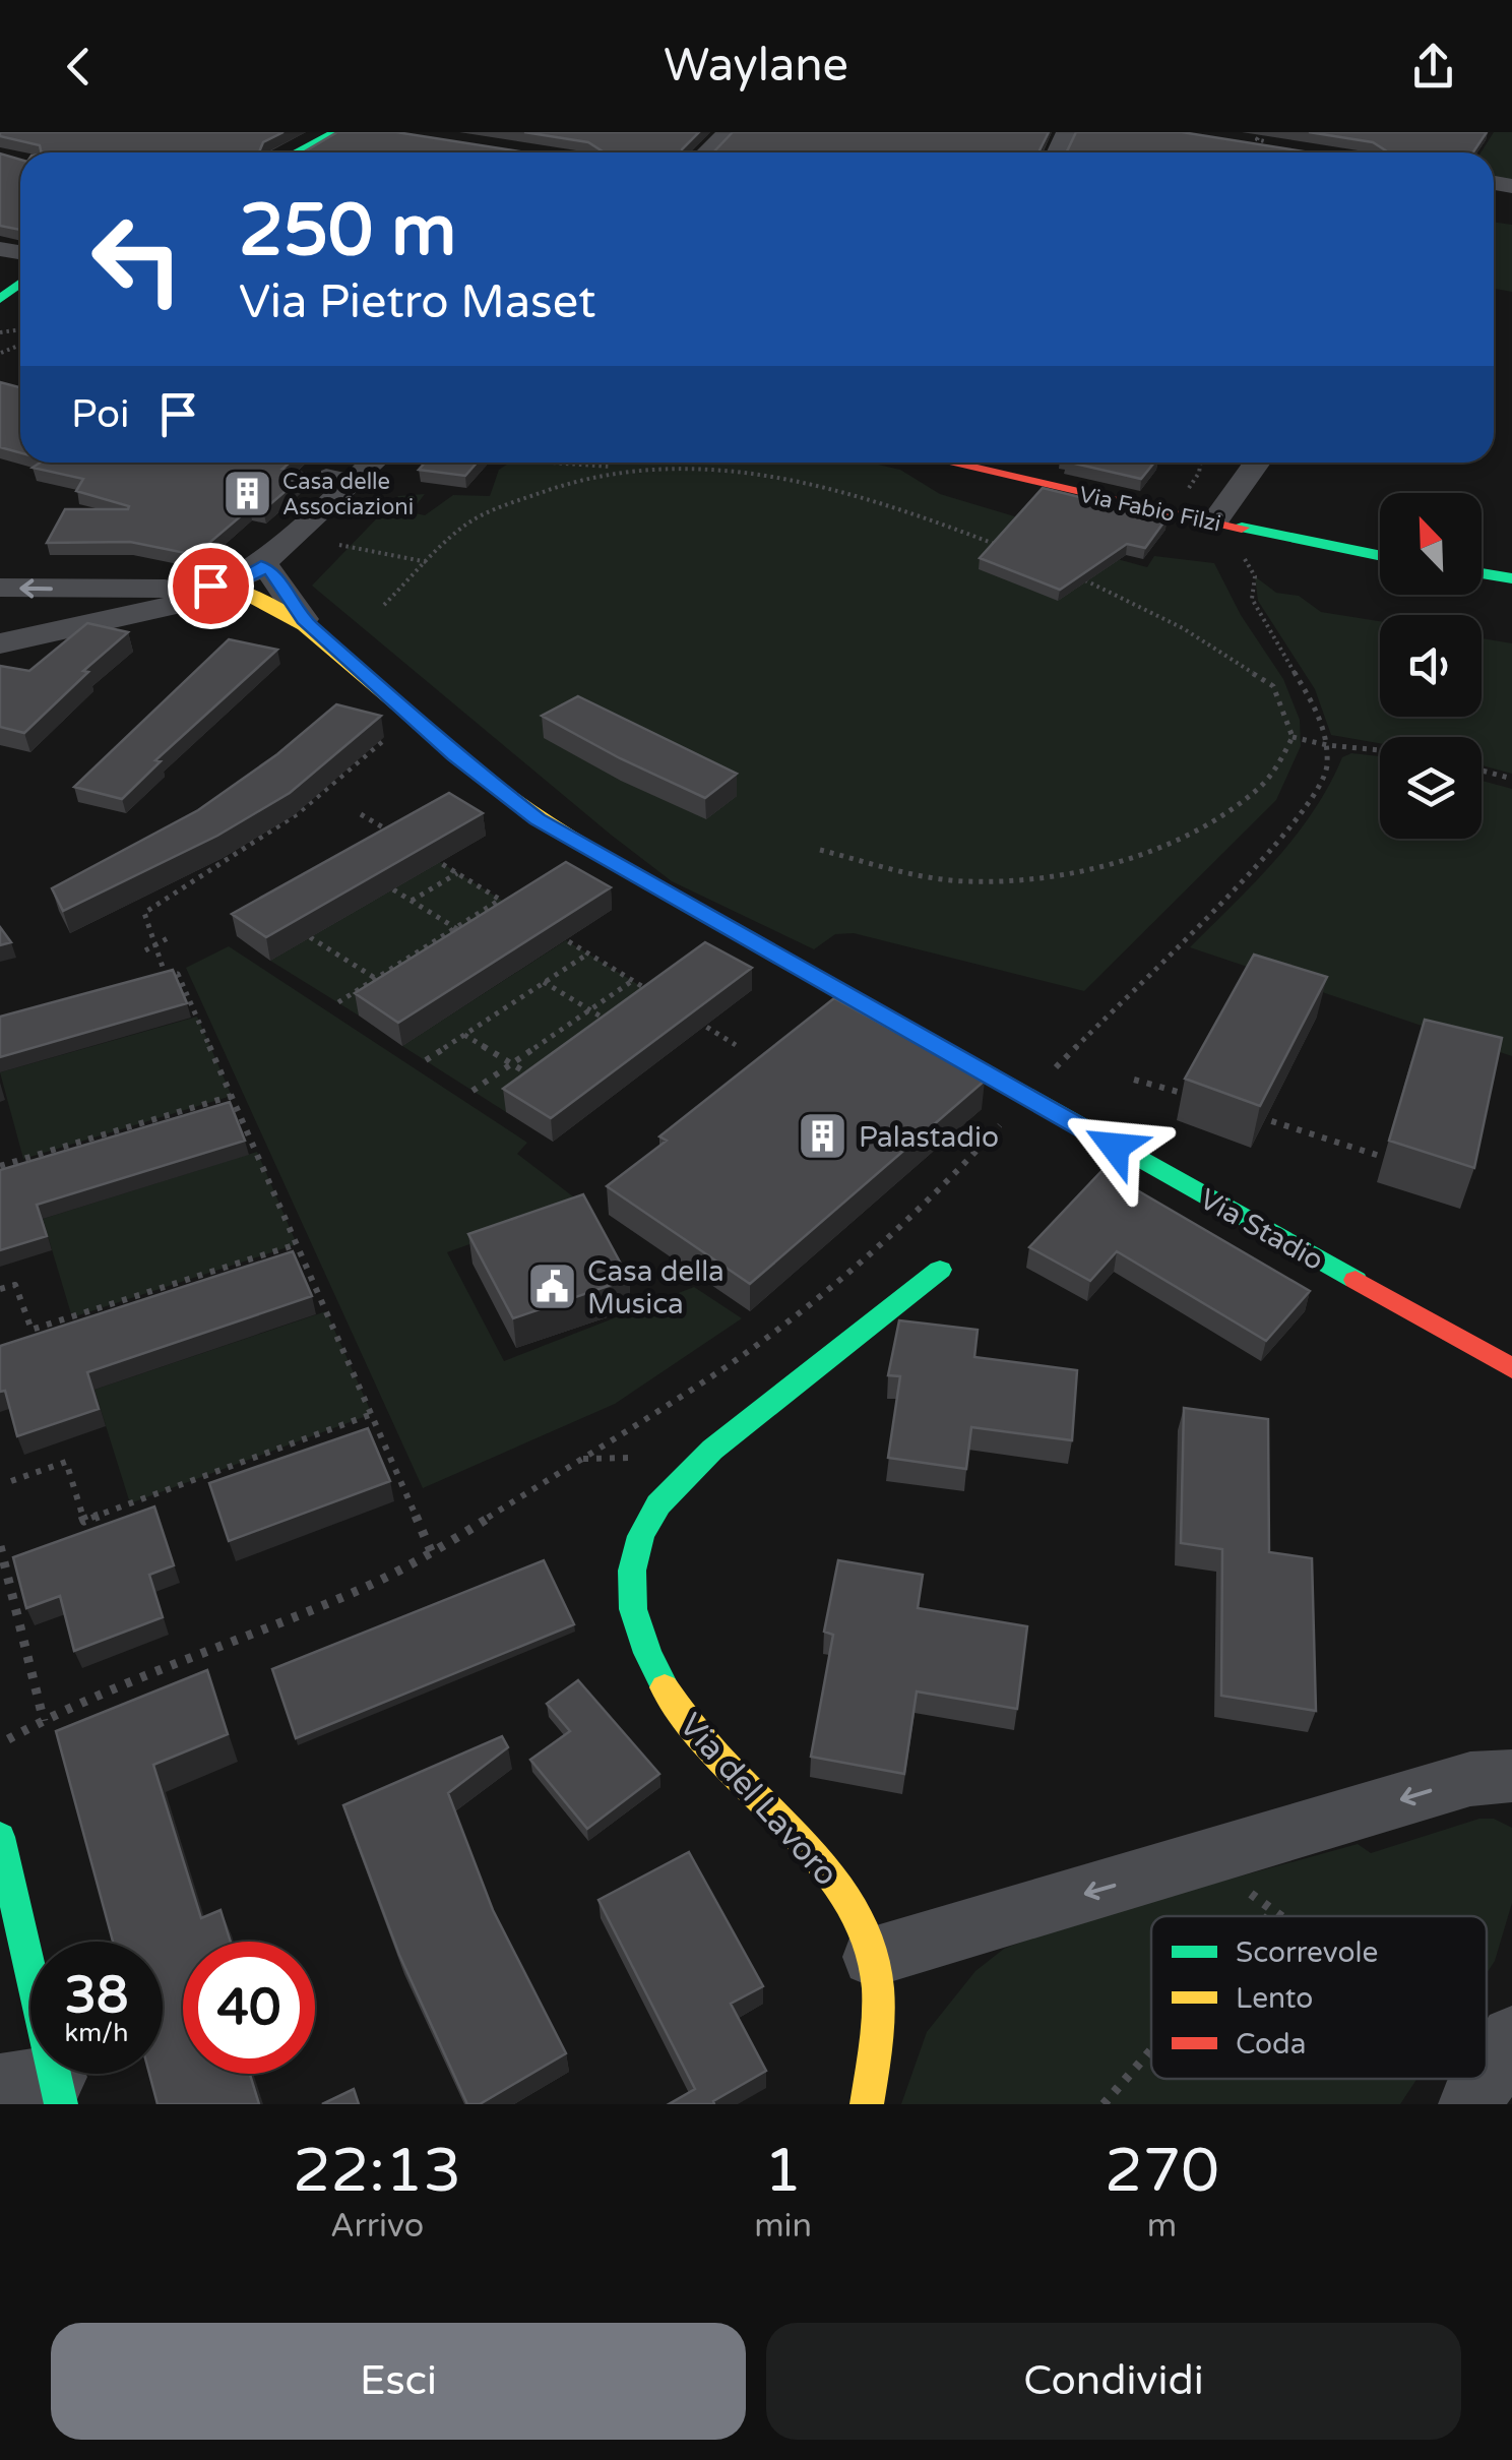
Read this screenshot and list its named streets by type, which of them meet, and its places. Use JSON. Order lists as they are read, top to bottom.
{
  "streets": {
    "street": ["Via Fabio Filzi", "Via Stadio", "Via del Lavoro"]
  },
  "places": {
    "building": ["Casa delle Associazioni", "Palastadio"],
    "public building": ["Casa della Musica"]
  },
  "legend": ["Scorrevole", "Lento", "Coda"],
  "north": "top left",
  "page": {
    "header": "Waylane",
    "turn": ["250 m", "Via Pietro Maset"],
    "then": "Poi",
    "speed": "38 km/h",
    "limit": "40",
    "eta": [
      "22:13",
      "Arrivo",
      "1",
      "min",
      "270",
      "m"
    ],
    "buttons": ["Esci", "Condividi"]
  }
}
